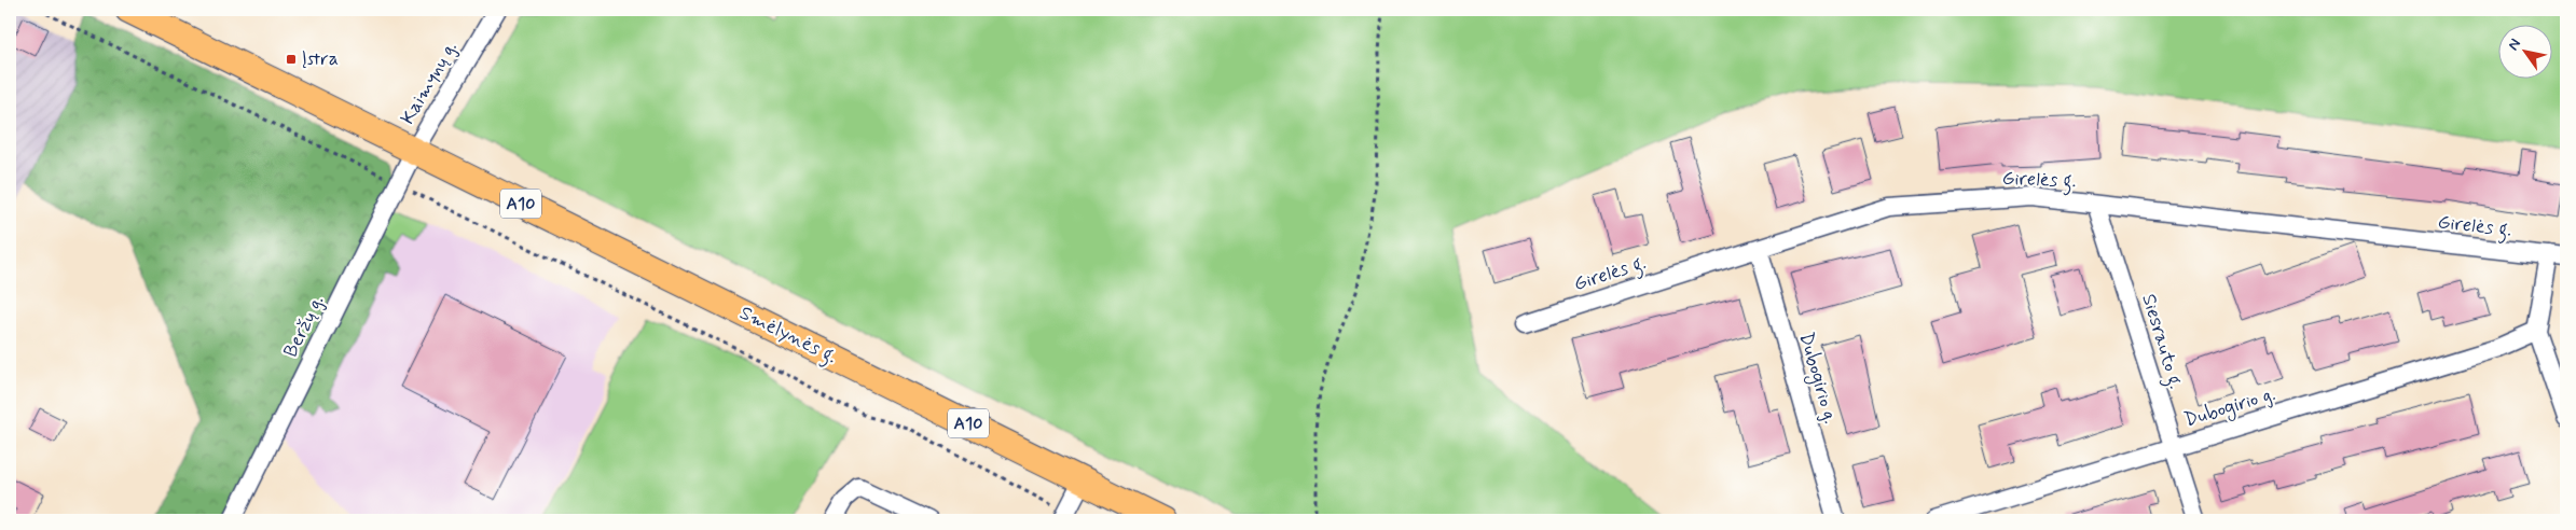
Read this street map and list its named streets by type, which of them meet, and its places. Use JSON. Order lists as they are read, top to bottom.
{
  "streets": {
    "highway": ["A10", "Smėlynės g."],
    "street": [
      "Kaimynų g.",
      "Girelės g.",
      "Beržų g.",
      "Siesrauto g.",
      "Dubogirio g."
    ]
  },
  "crossings": [
    ["Kaimynų g.", "A10"],
    ["Kaimynų g.", "Beržų g."],
    ["Kaimynų g.", "Smėlynės g."],
    ["Girelės g.", "Siesrauto g."],
    ["Girelės g.", "Dubogirio g."],
    ["A10", "Beržų g."],
    ["A10", "Smėlynės g."],
    ["Beržų g.", "Smėlynės g."],
    ["Siesrauto g.", "Dubogirio g."]
  ],
  "places": {
    "transit": ["Įstra"]
  },
  "north": "top left"
}
